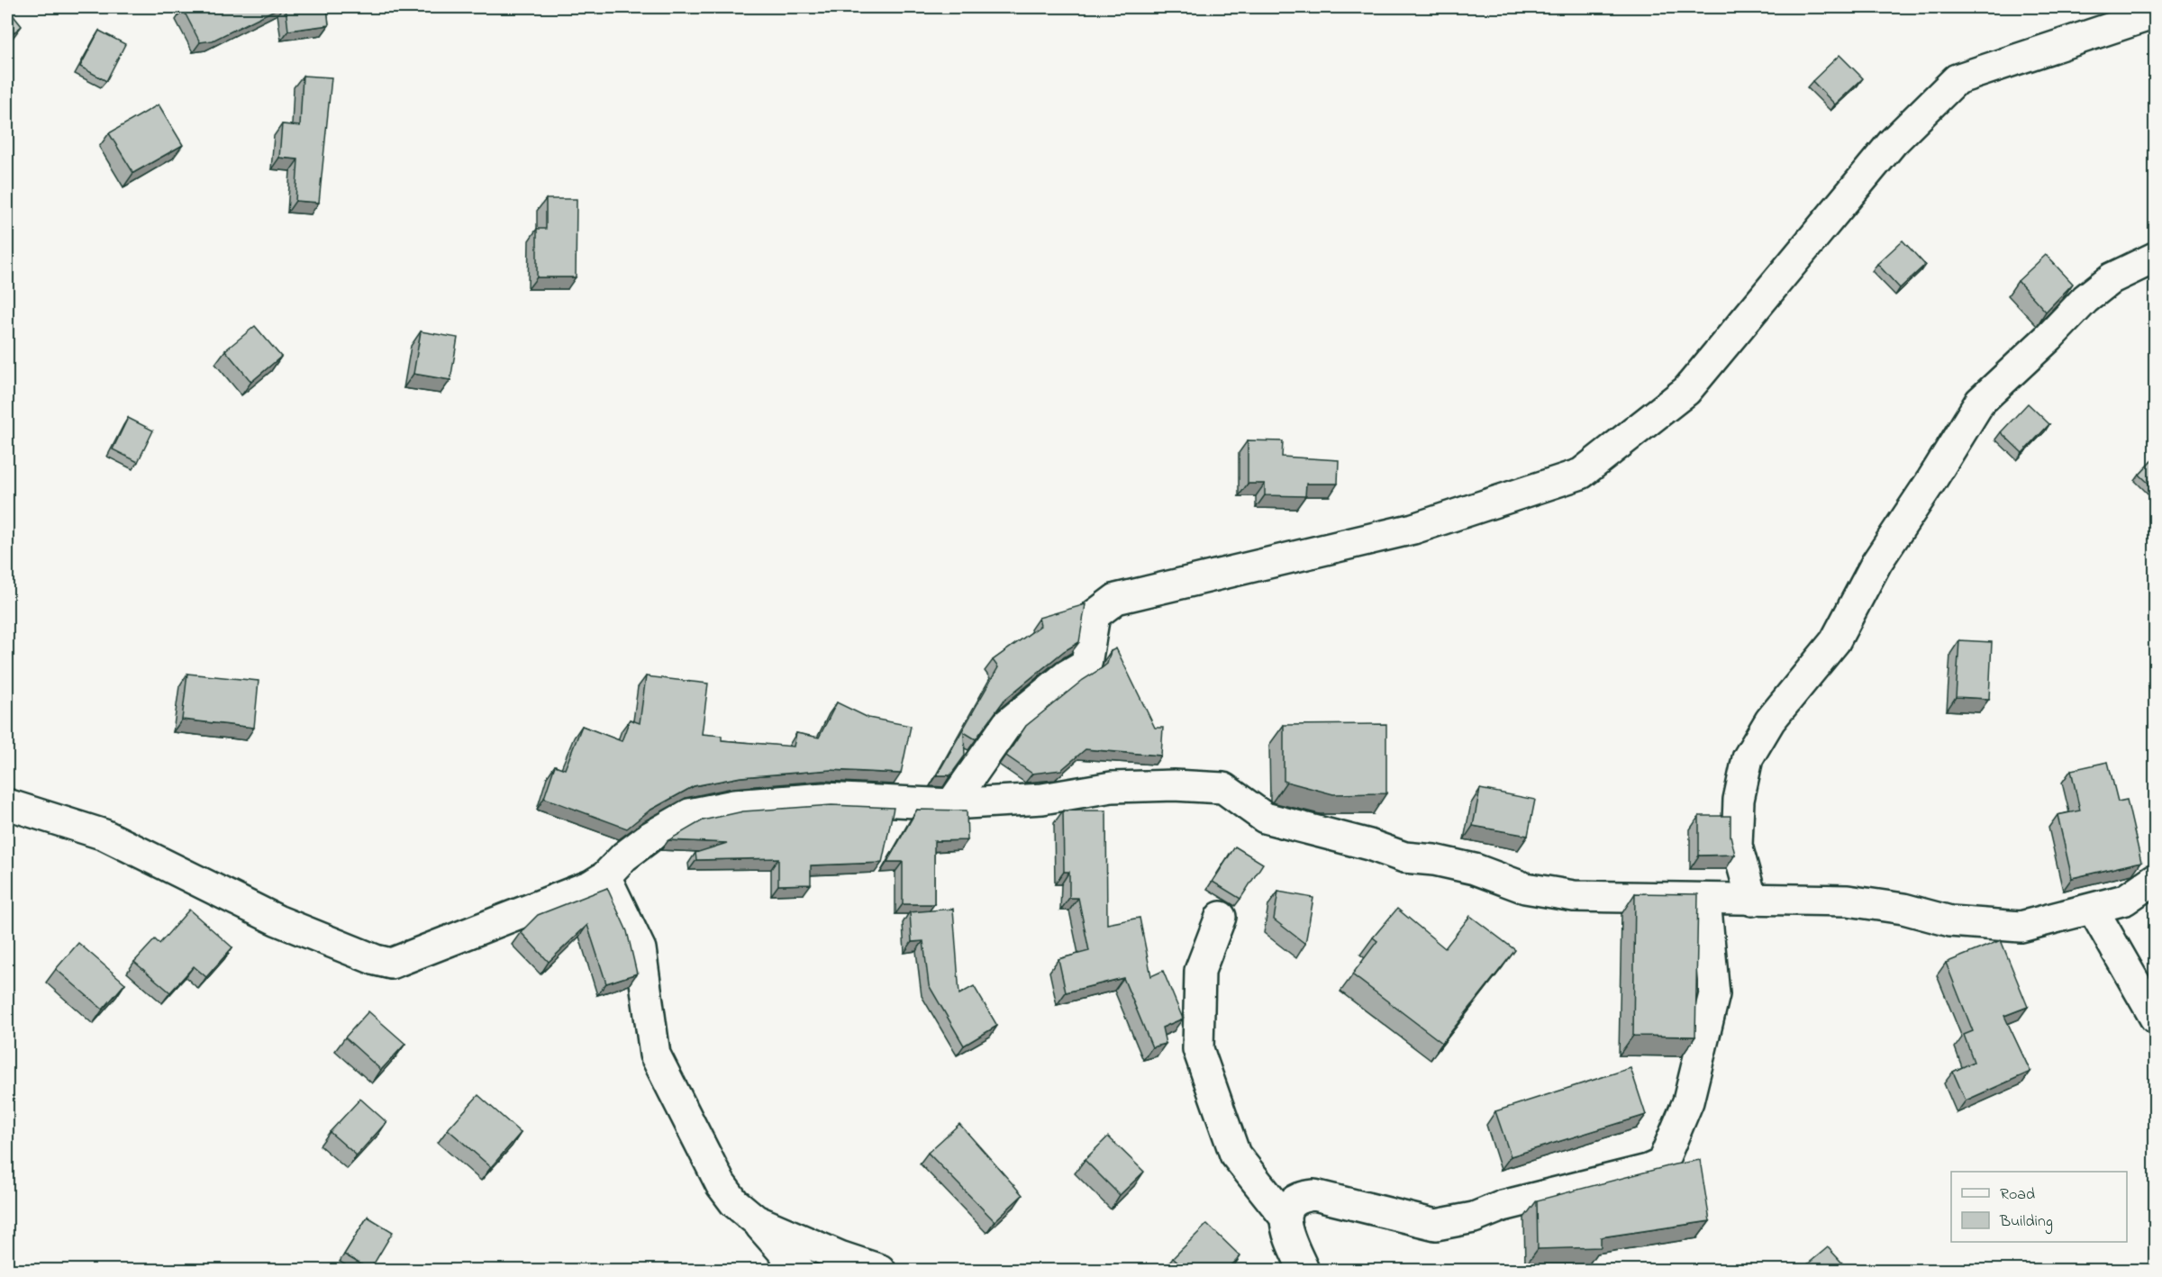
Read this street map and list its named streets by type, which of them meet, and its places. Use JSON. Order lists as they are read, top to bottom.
{
  "legend": ["Road", "Building"]
}
